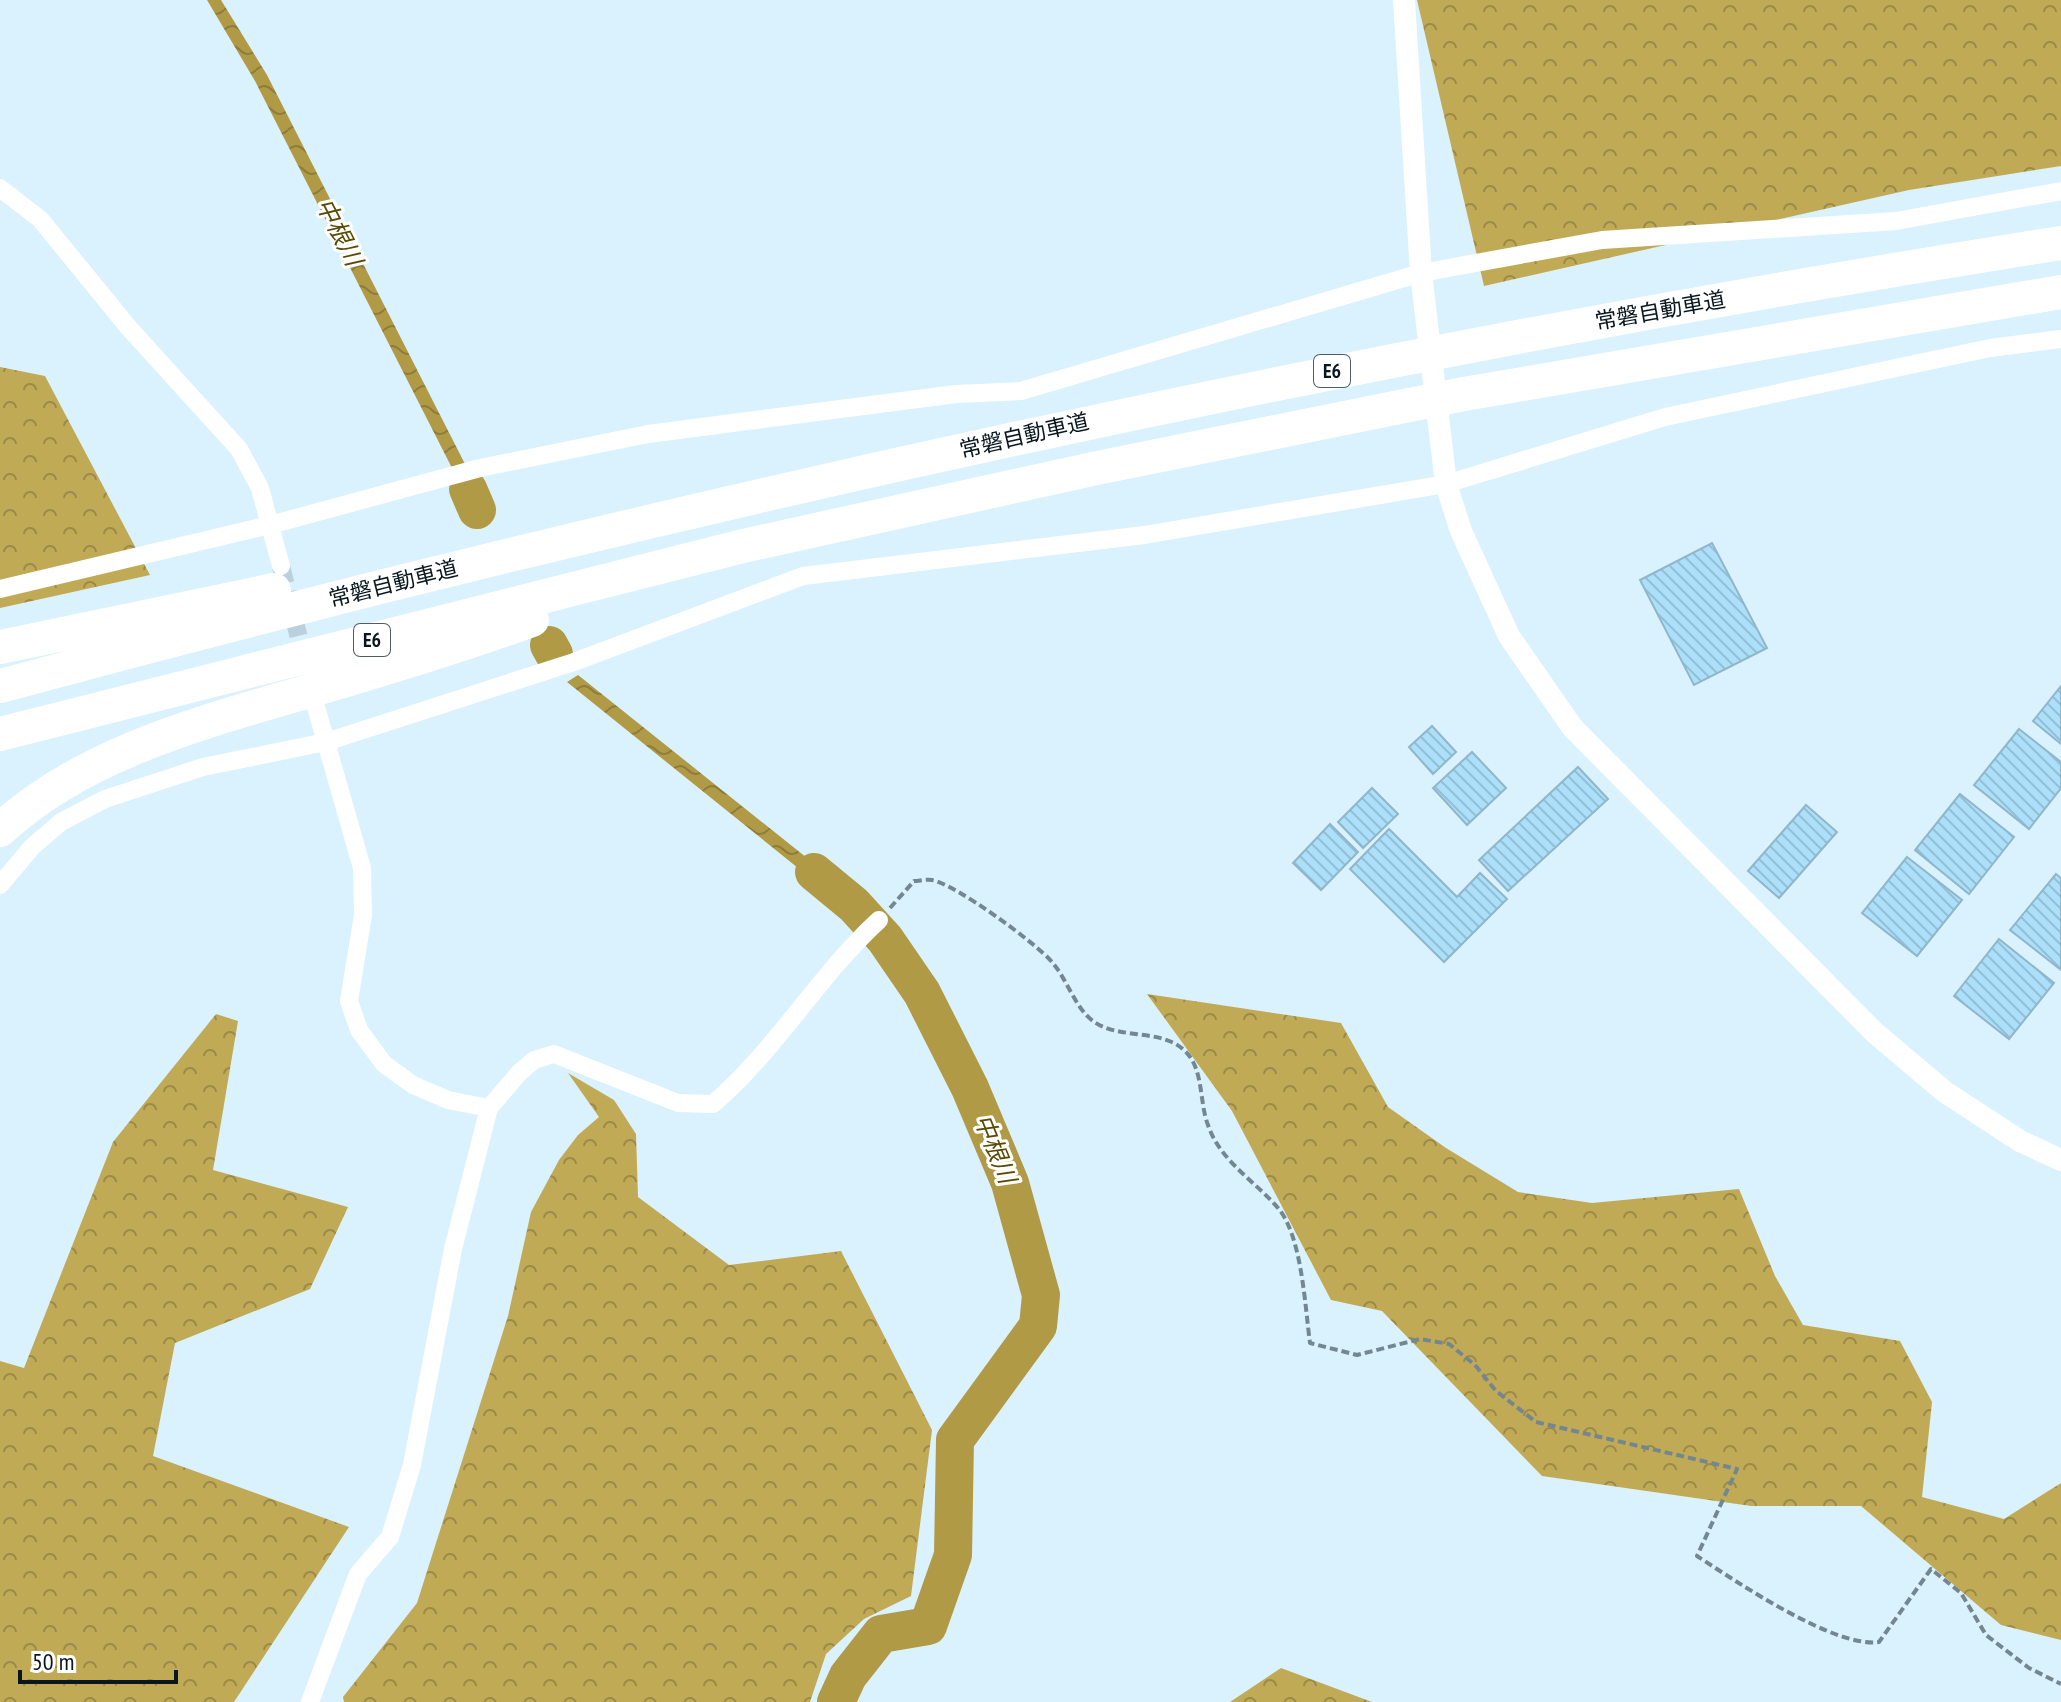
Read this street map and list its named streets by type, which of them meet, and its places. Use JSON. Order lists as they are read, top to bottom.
{
  "streets": {
    "highway": ["常磐自動車道", "E6"]
  },
  "water": ["中根川"],
  "scale_bar": "50 m"
}
